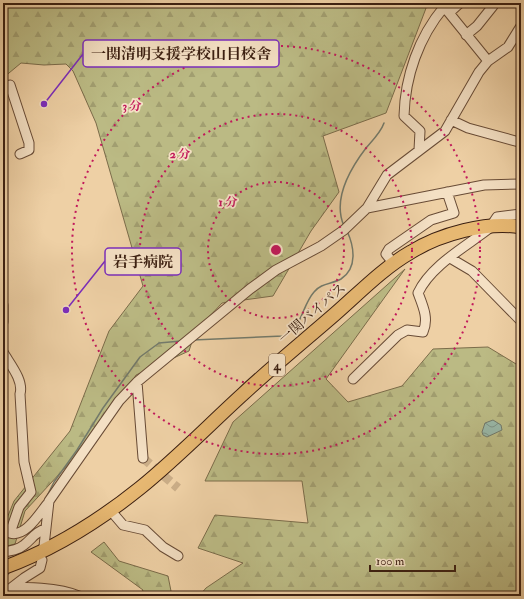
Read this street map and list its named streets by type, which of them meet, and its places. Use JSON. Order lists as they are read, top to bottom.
{
  "streets": {
    "highway": ["一関バイパス", "4"]
  },
  "places": ["一関清明支援学校山目校舎", "岩手病院"],
  "scale_bar": "100 m",
  "rings": ["3 分", "2 分", "1 分"]
}
